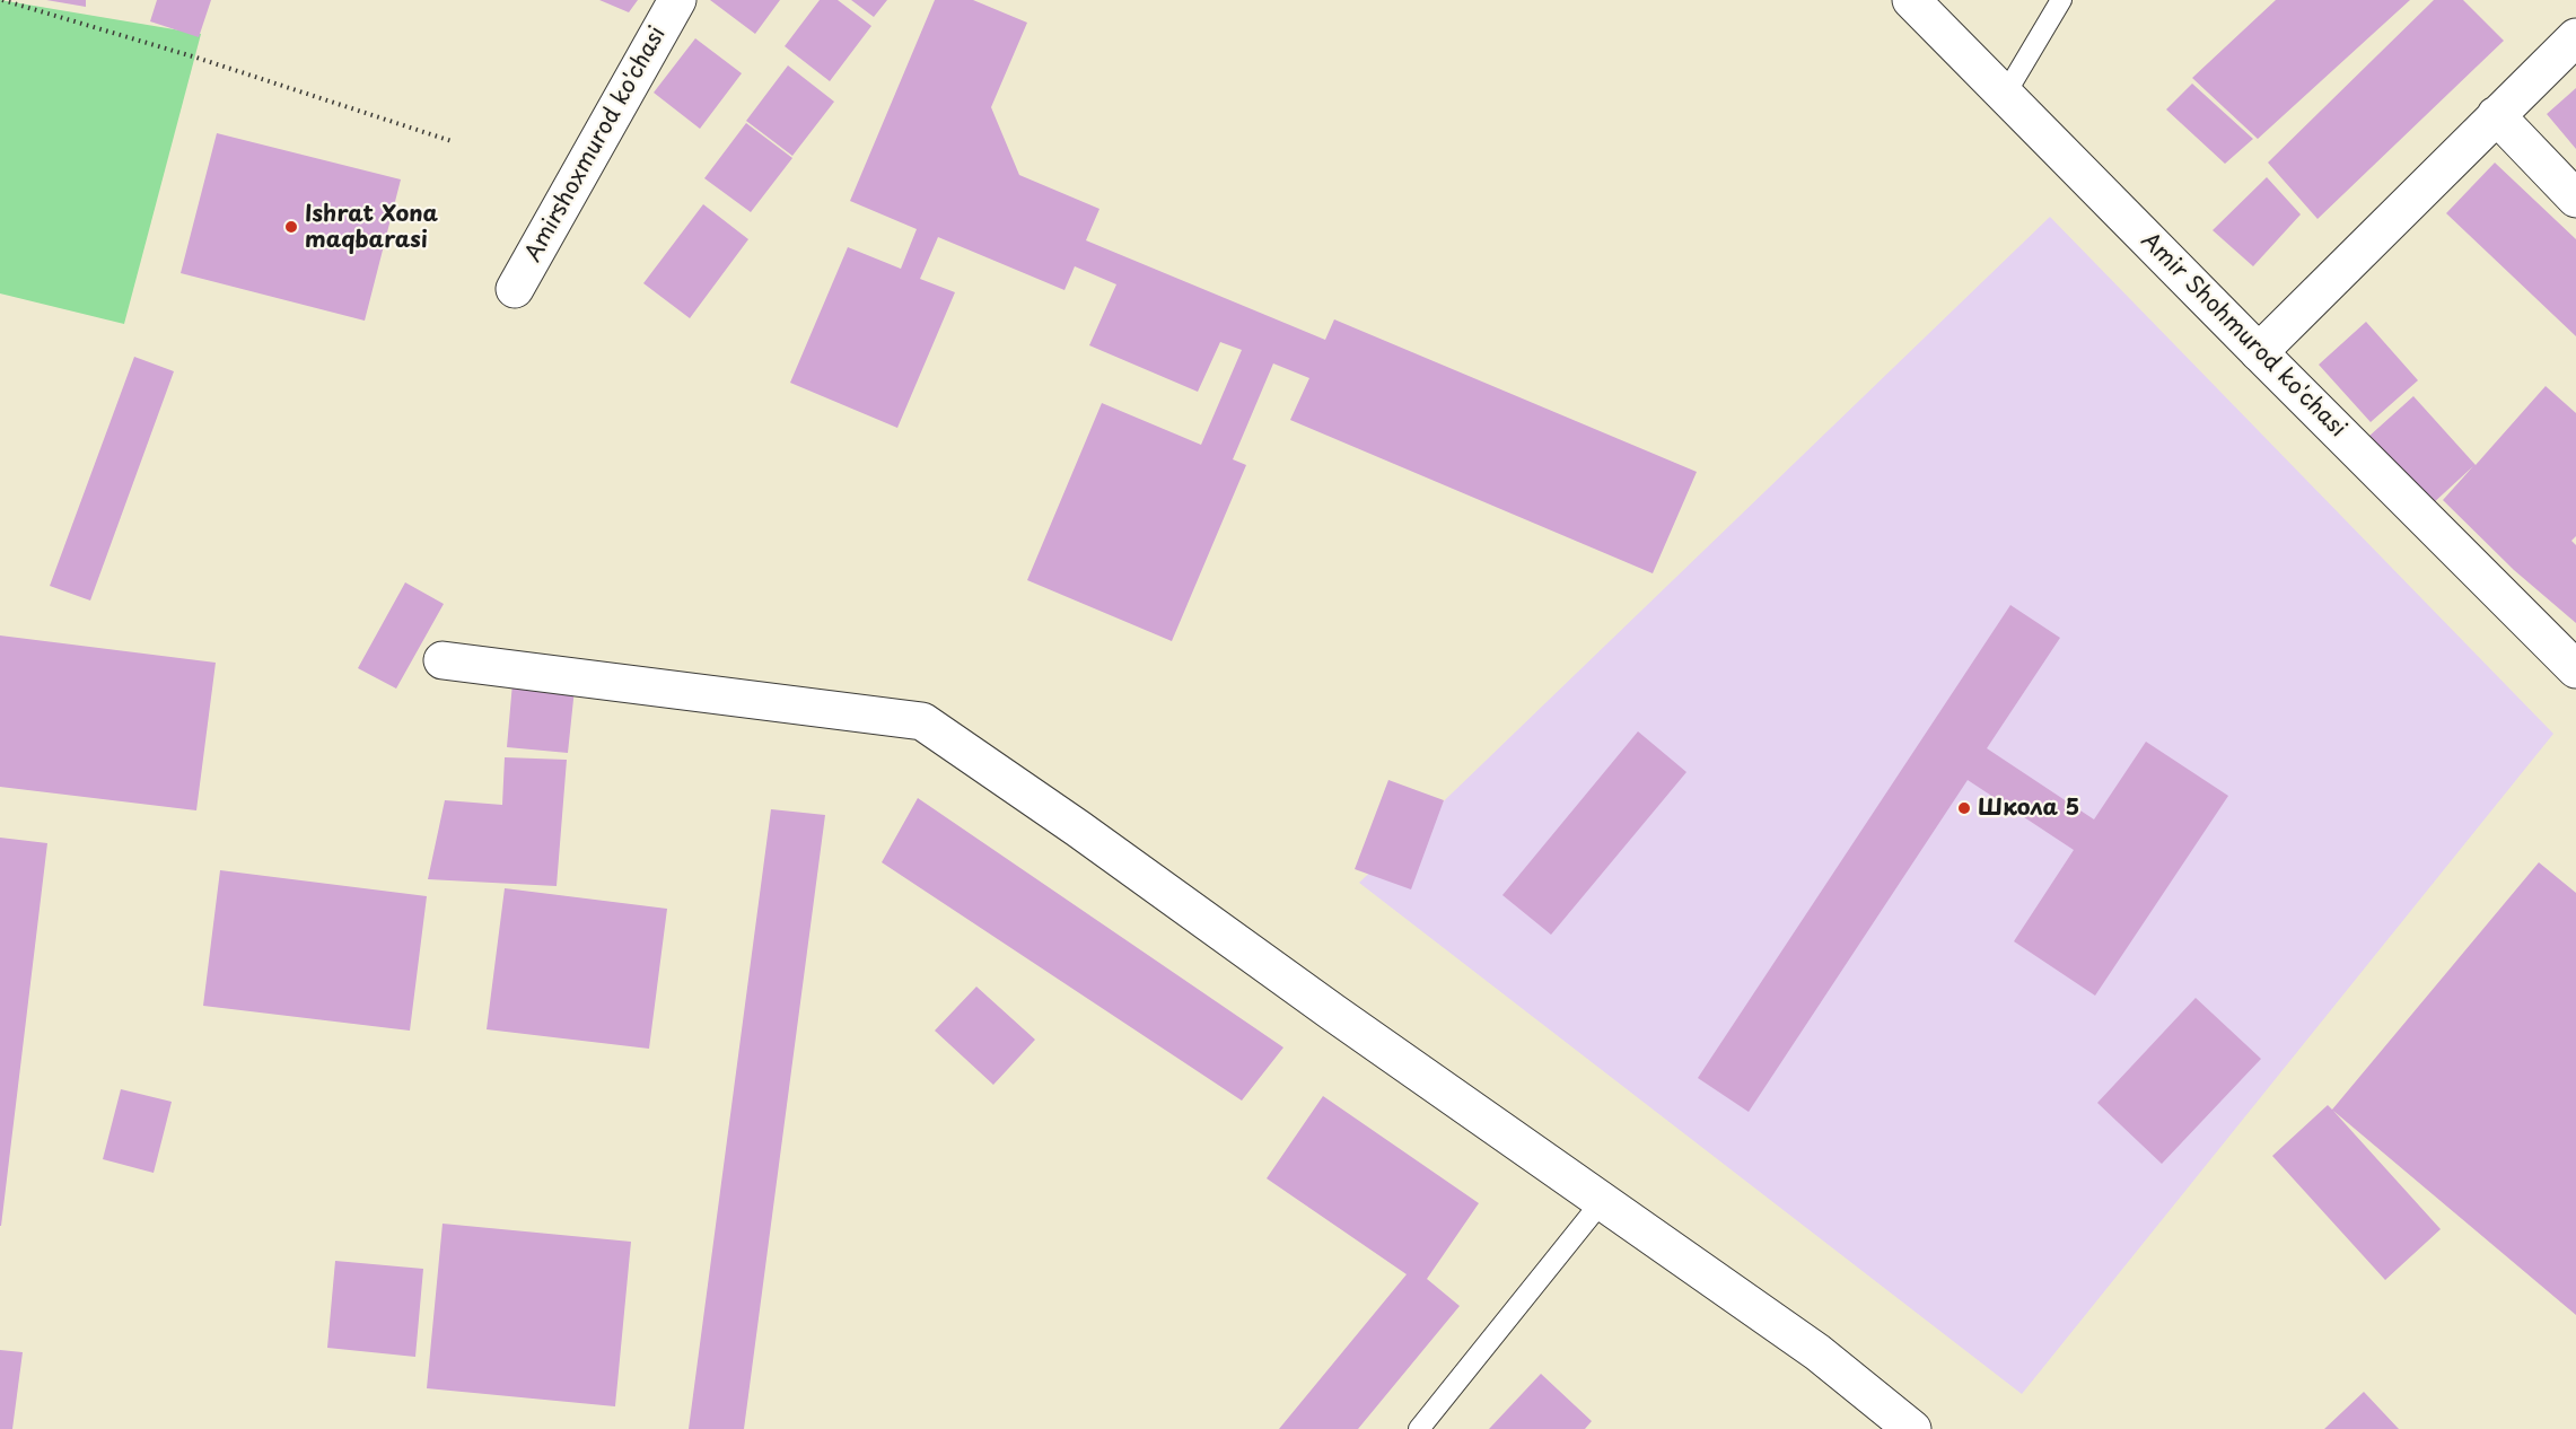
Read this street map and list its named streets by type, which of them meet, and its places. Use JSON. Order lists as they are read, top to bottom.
{
  "streets": {
    "street": ["Amirshoxmurod ko'chasi", "Amir Shohmurod ko'chasi"]
  },
  "places": ["Ishrat Хоnа mаqbаrasi", "Школа 5"]
}
